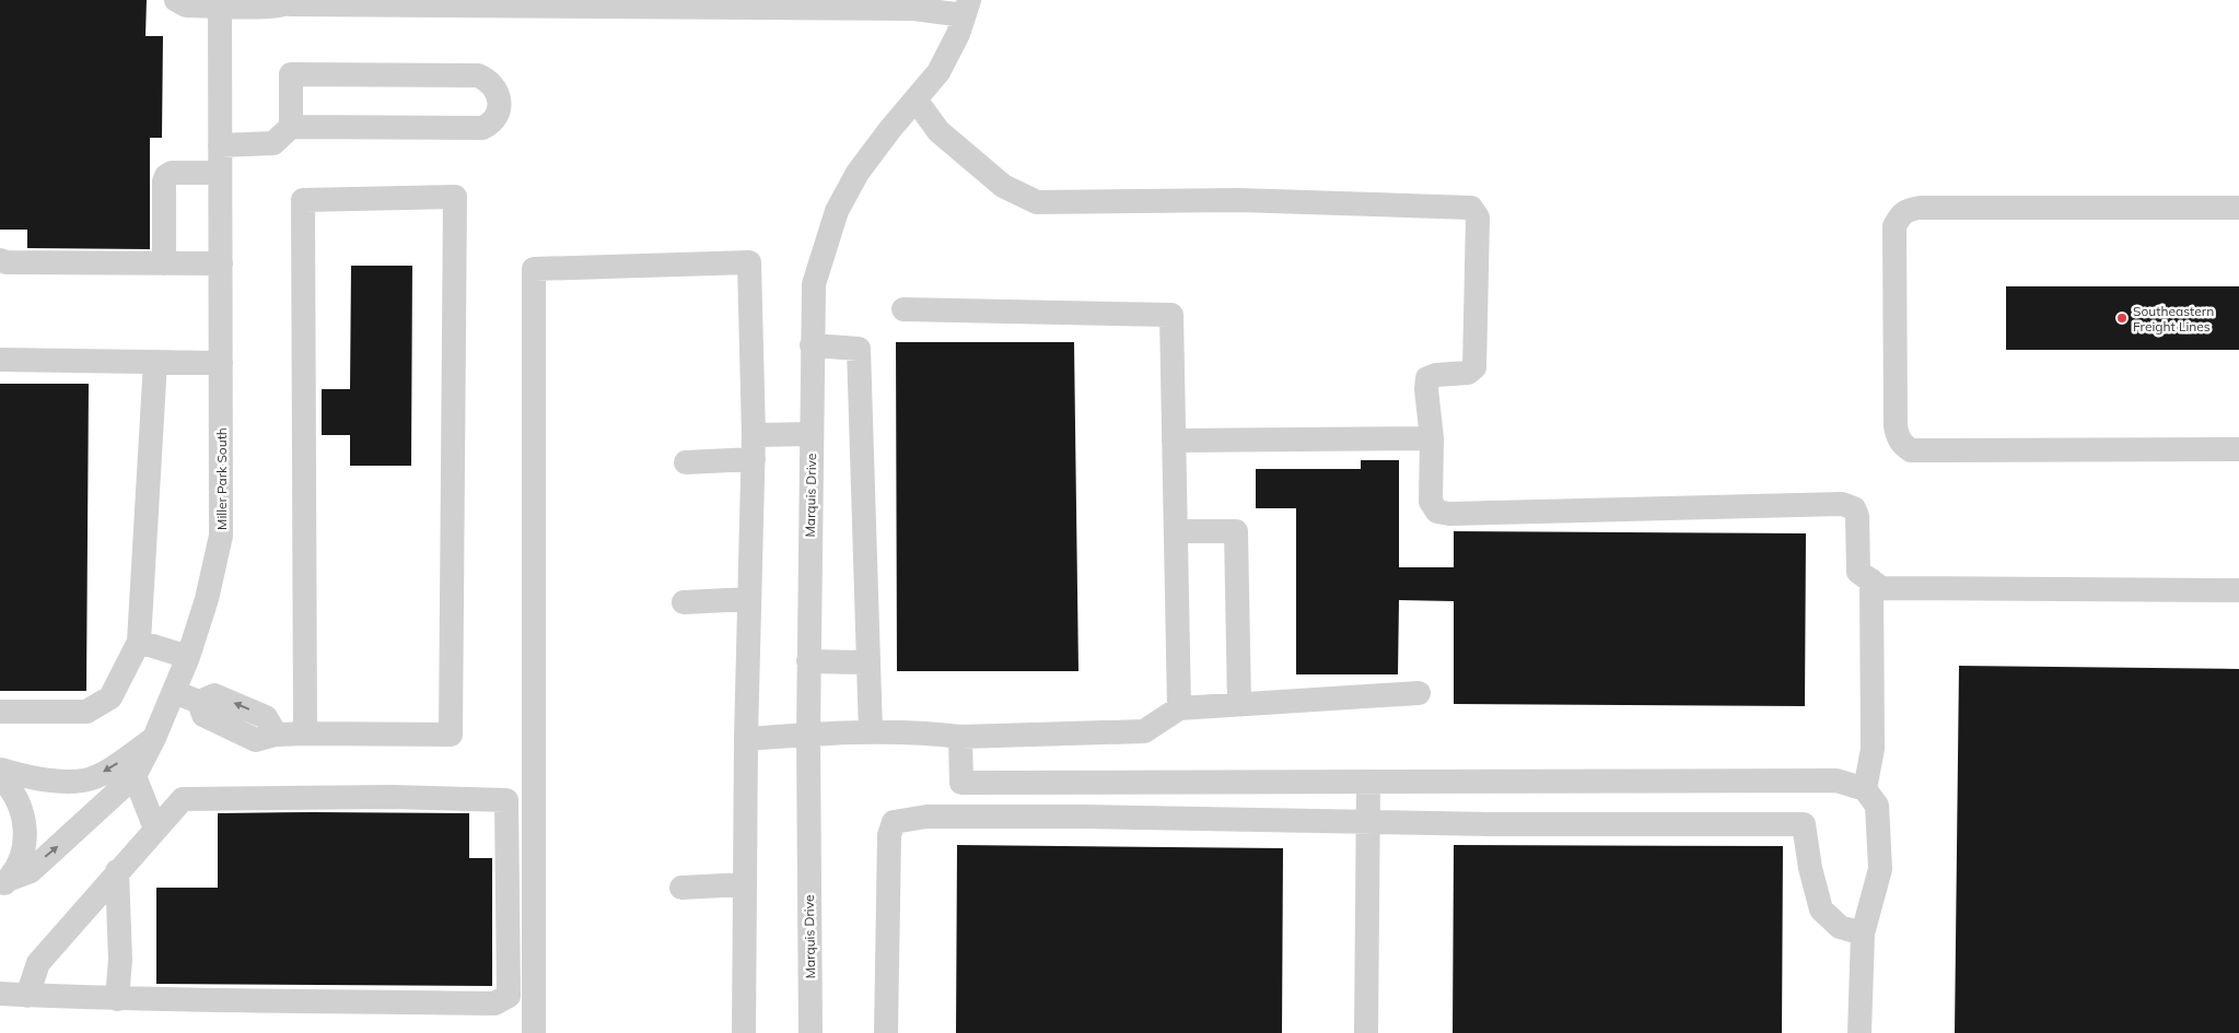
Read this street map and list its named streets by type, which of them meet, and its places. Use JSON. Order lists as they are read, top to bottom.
{
  "streets": {
    "street": ["Miller Park South", "Marquis Drive"]
  },
  "places": ["Southeastern Freight Lines"]
}
